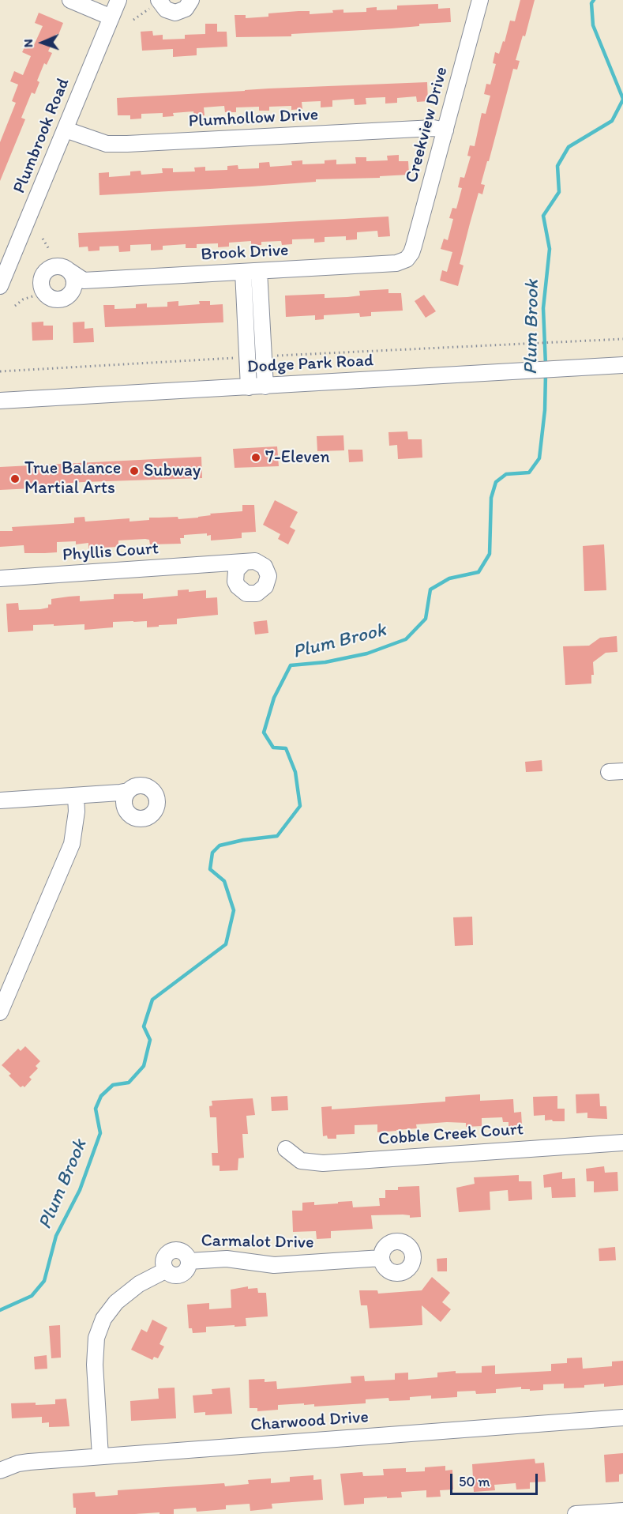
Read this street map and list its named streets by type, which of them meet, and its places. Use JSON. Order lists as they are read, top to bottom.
{
  "streets": {
    "street": [
      "Plumhollow Drive",
      "Creekview Drive",
      "Plumbrook Road",
      "Brook Drive",
      "Dodge Park Road",
      "Phyllis Court",
      "Cobble Creek Court",
      "Carmalot Drive",
      "Charwood Drive"
    ]
  },
  "crossings": [
    ["Plumhollow Drive", "Creekview Drive"],
    ["Plumhollow Drive", "Plumbrook Road"],
    ["Creekview Drive", "Brook Drive"],
    ["Carmalot Drive", "Charwood Drive"]
  ],
  "water": ["Plum Brook"],
  "places": ["7-Eleven", "Subway", "True Balance Martial Arts"],
  "scale_bar": "50 m",
  "north": "left"
}
